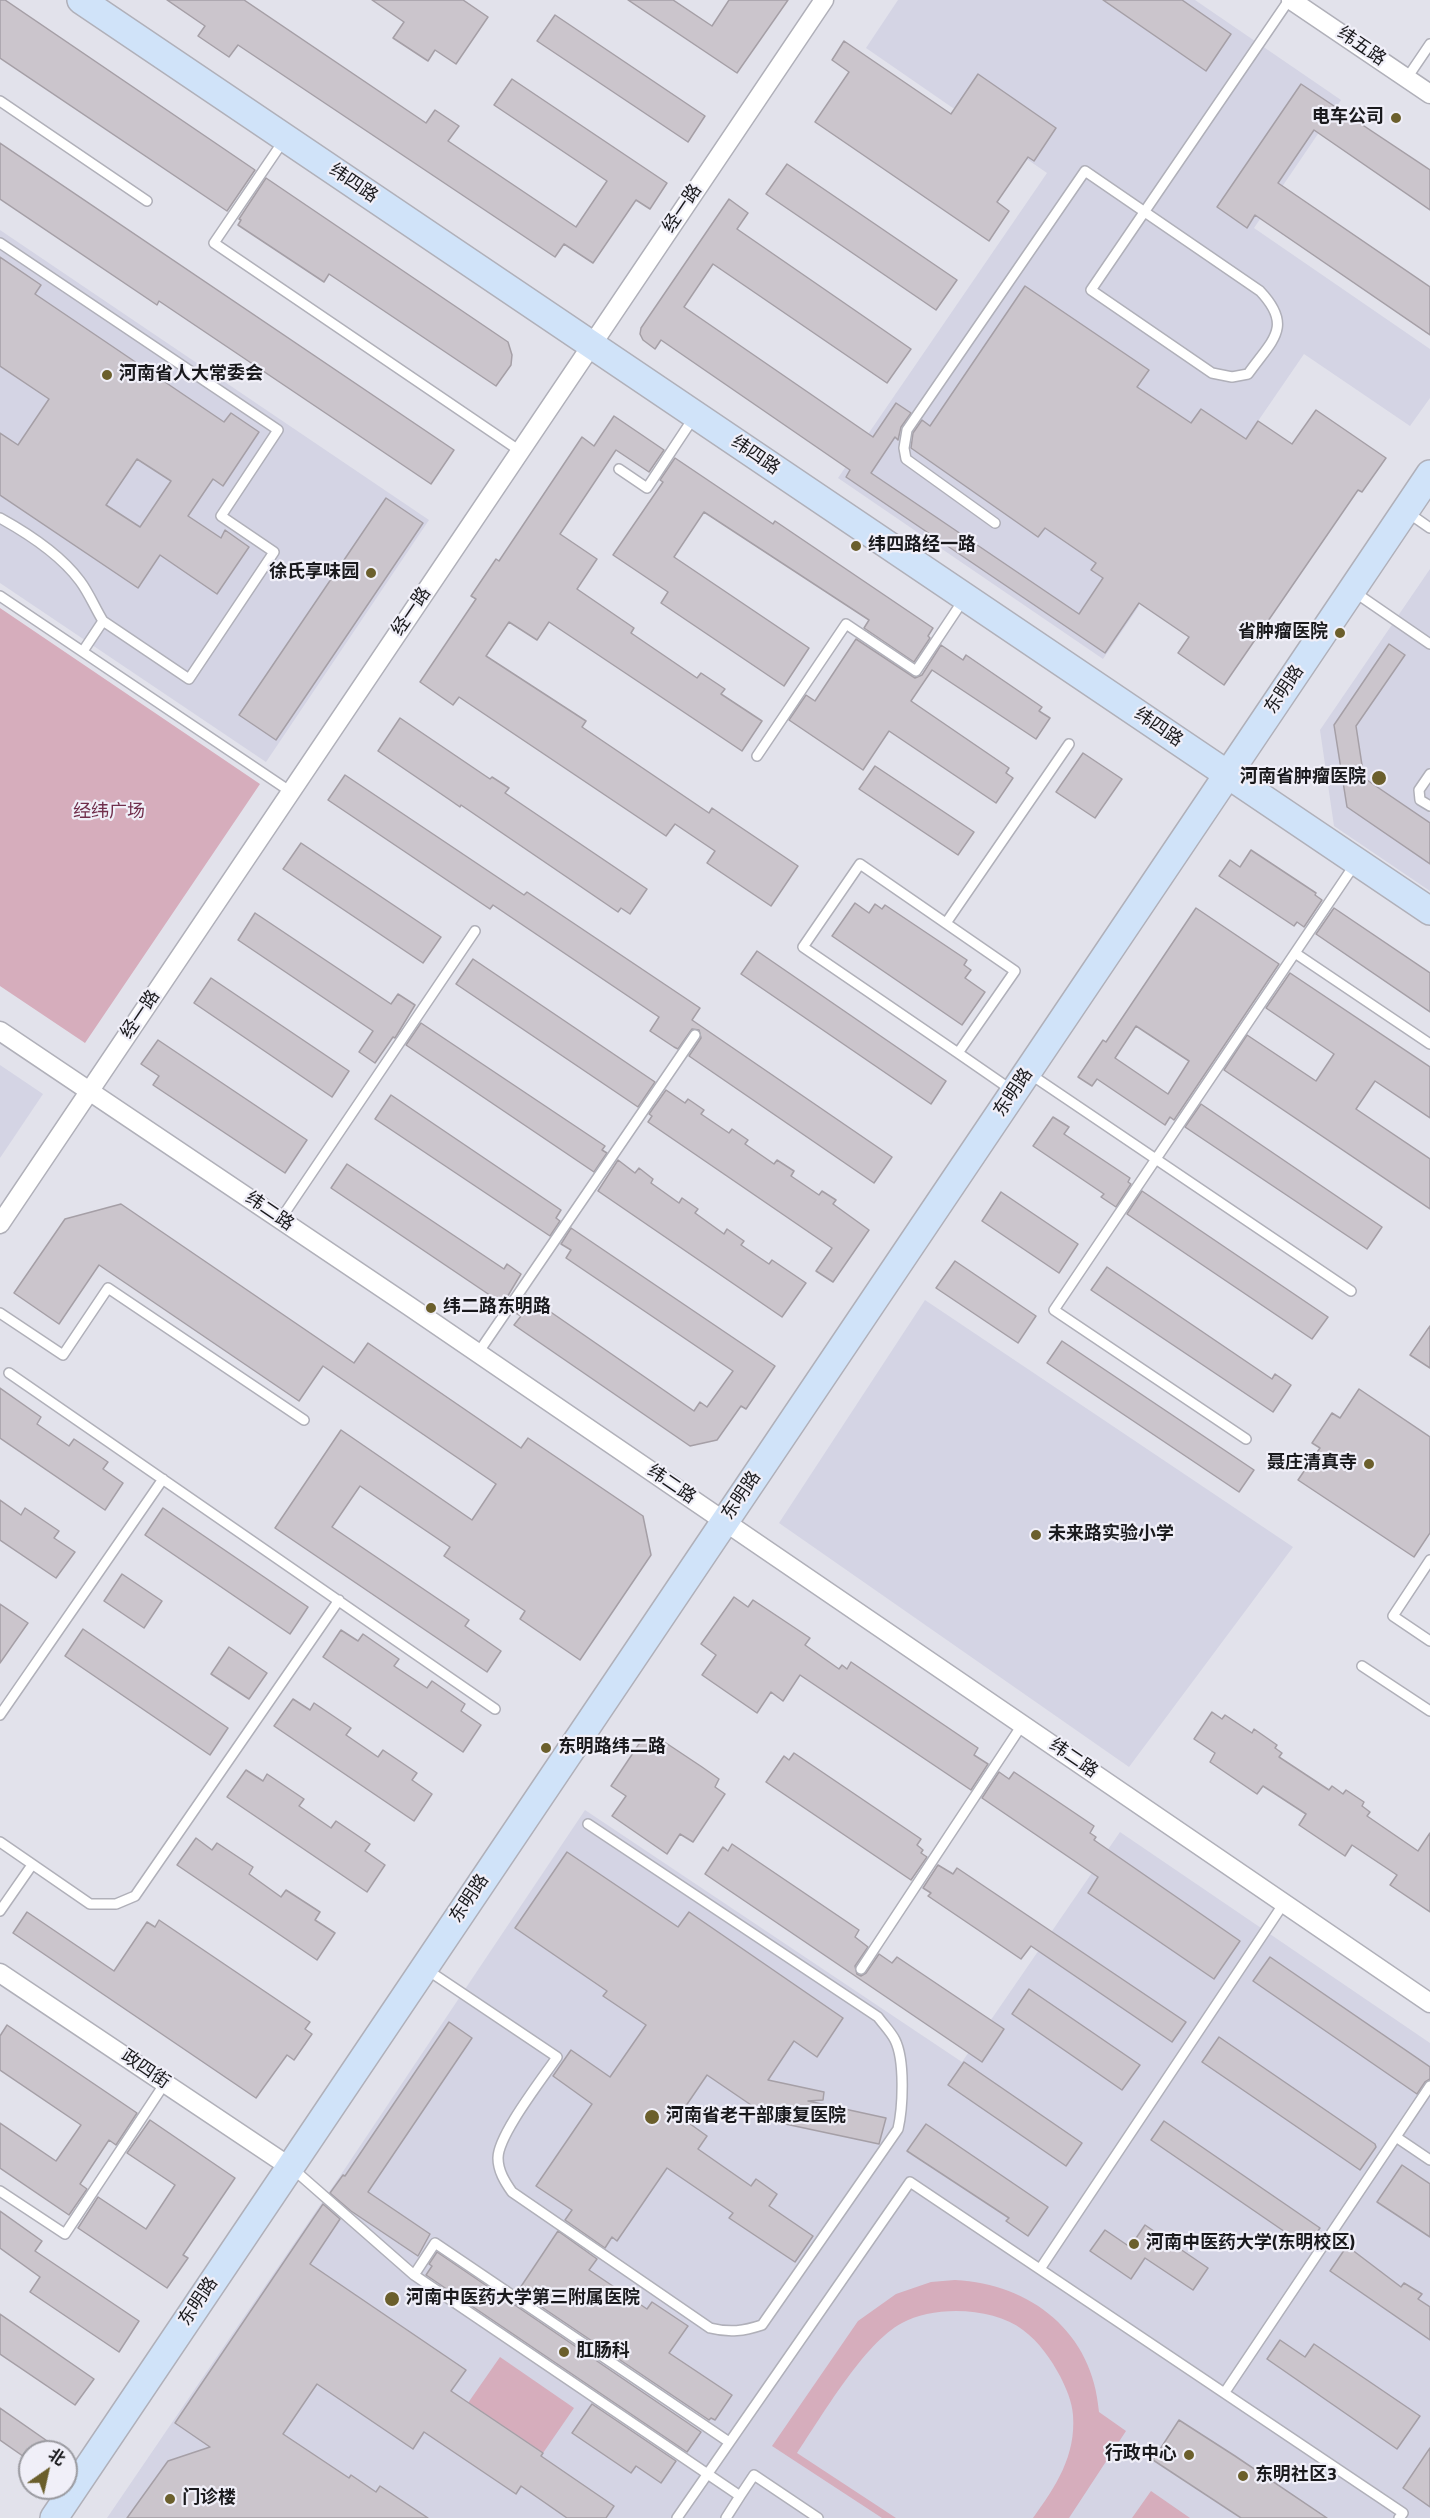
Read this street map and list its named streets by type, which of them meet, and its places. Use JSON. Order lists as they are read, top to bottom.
{
  "streets": {
    "street": [
      "纬五路",
      "纬四路",
      "经一路",
      "东明路",
      "纬二路",
      "政四街"
    ]
  },
  "crossings": [
    ["纬四路", "经一路"],
    ["纬四路", "东明路"],
    ["经一路", "纬二路"],
    ["东明路", "纬二路"],
    ["东明路", "政四街"]
  ],
  "parks": ["经纬广场"],
  "places": [
    "电车公司",
    "河南省人大常委会",
    "纬四路经一路",
    "徐氏享味园",
    "省肿瘤医院",
    "河南省肿瘤医院",
    "纬二路东明路",
    "聂庄清真寺",
    "未来路实验小学",
    "东明路纬二路",
    "河南省老干部康复医院",
    "河南中医药大学(东明校区)",
    "河南中医药大学第三附属医院",
    "肛肠科",
    "行政中心",
    "东明社区3",
    "门诊楼"
  ],
  "north": "top right"
}
